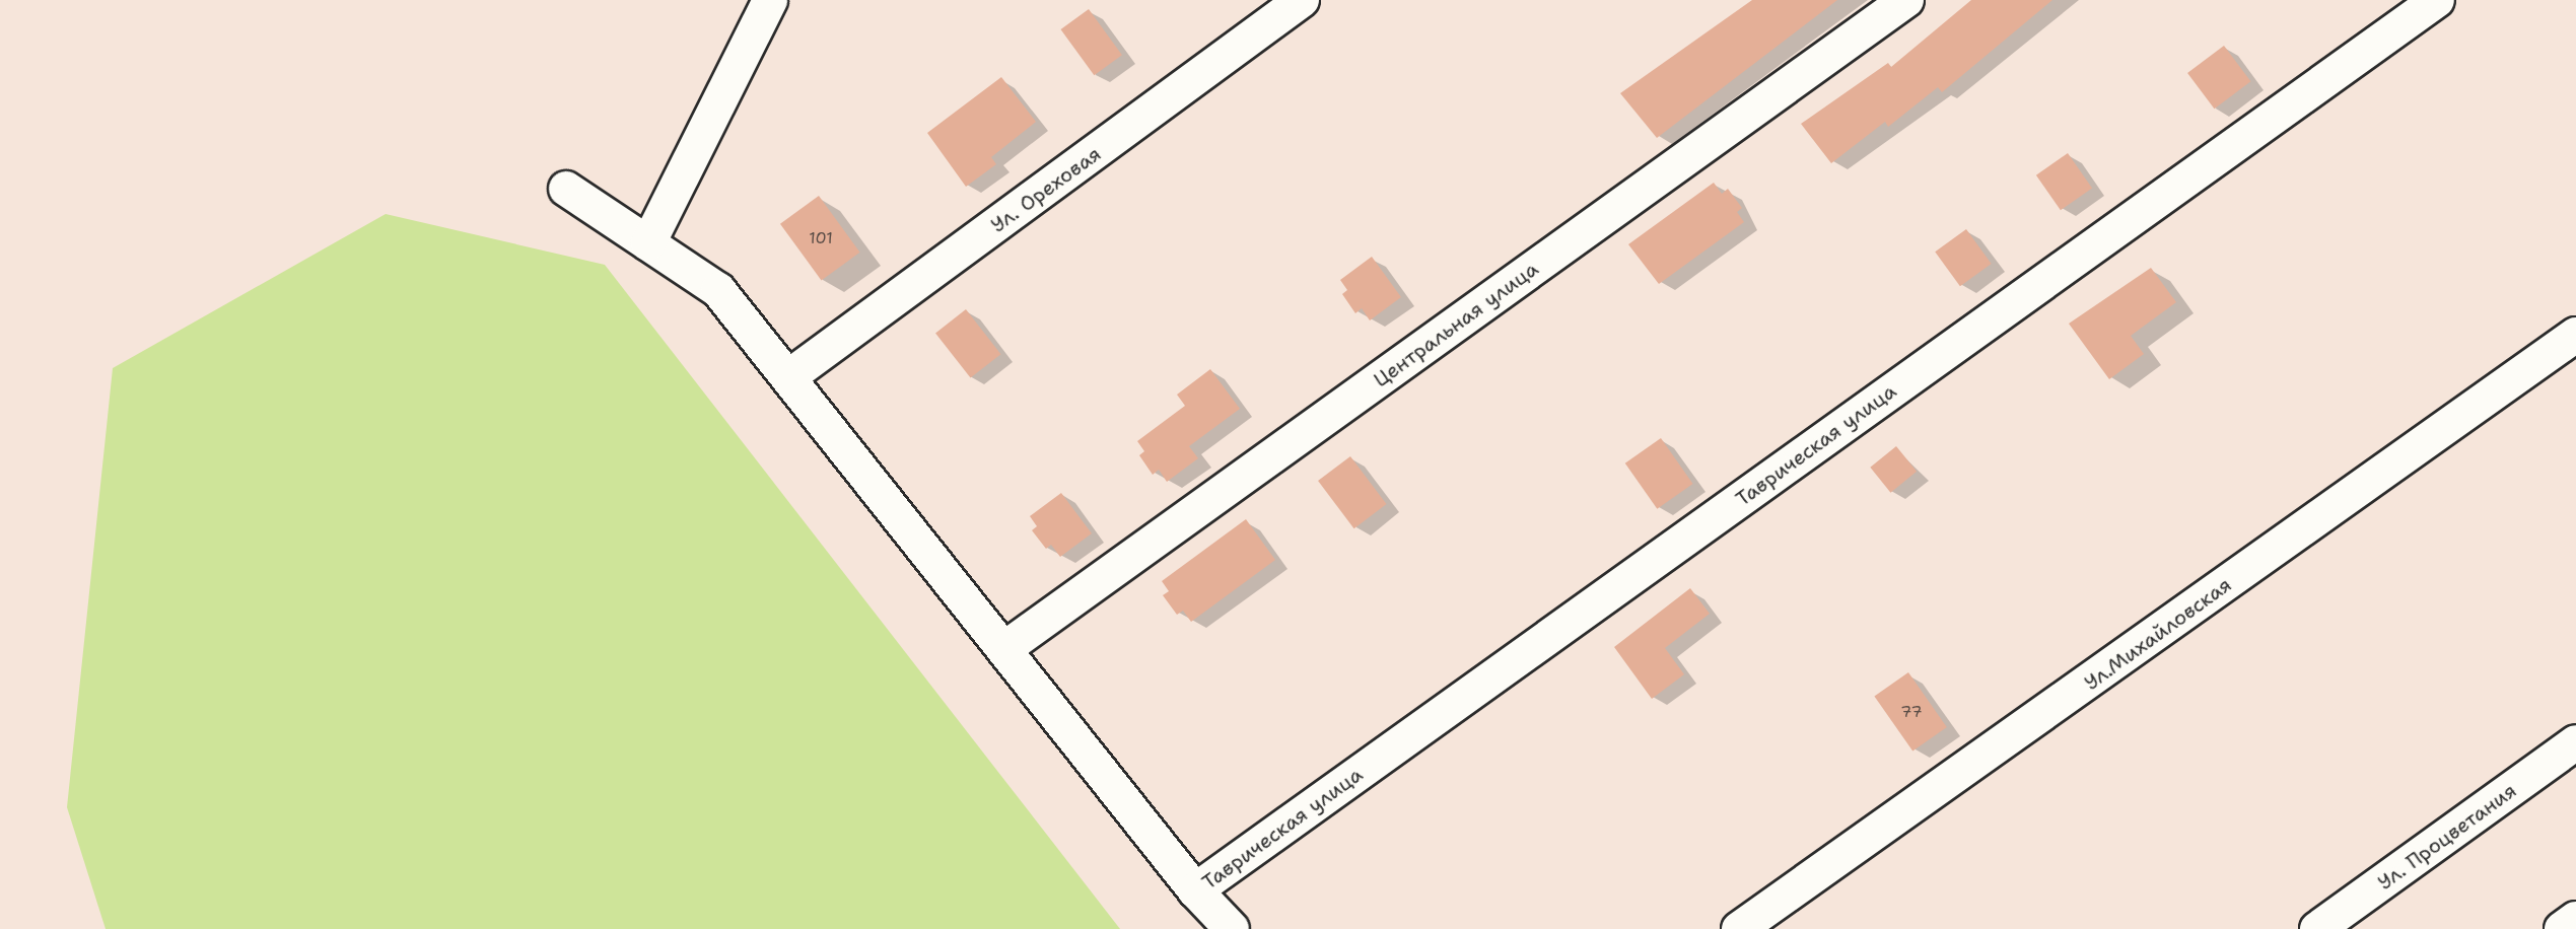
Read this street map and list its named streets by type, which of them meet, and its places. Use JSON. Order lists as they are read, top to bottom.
{
  "streets": {
    "street": [
      "Ул. Ореховая",
      "Центральная улица",
      "Таврическая улица",
      "Ул.Михайловская",
      "Ул. Процветания"
    ]
  },
  "house_numbers": ["101", "77"]
}
